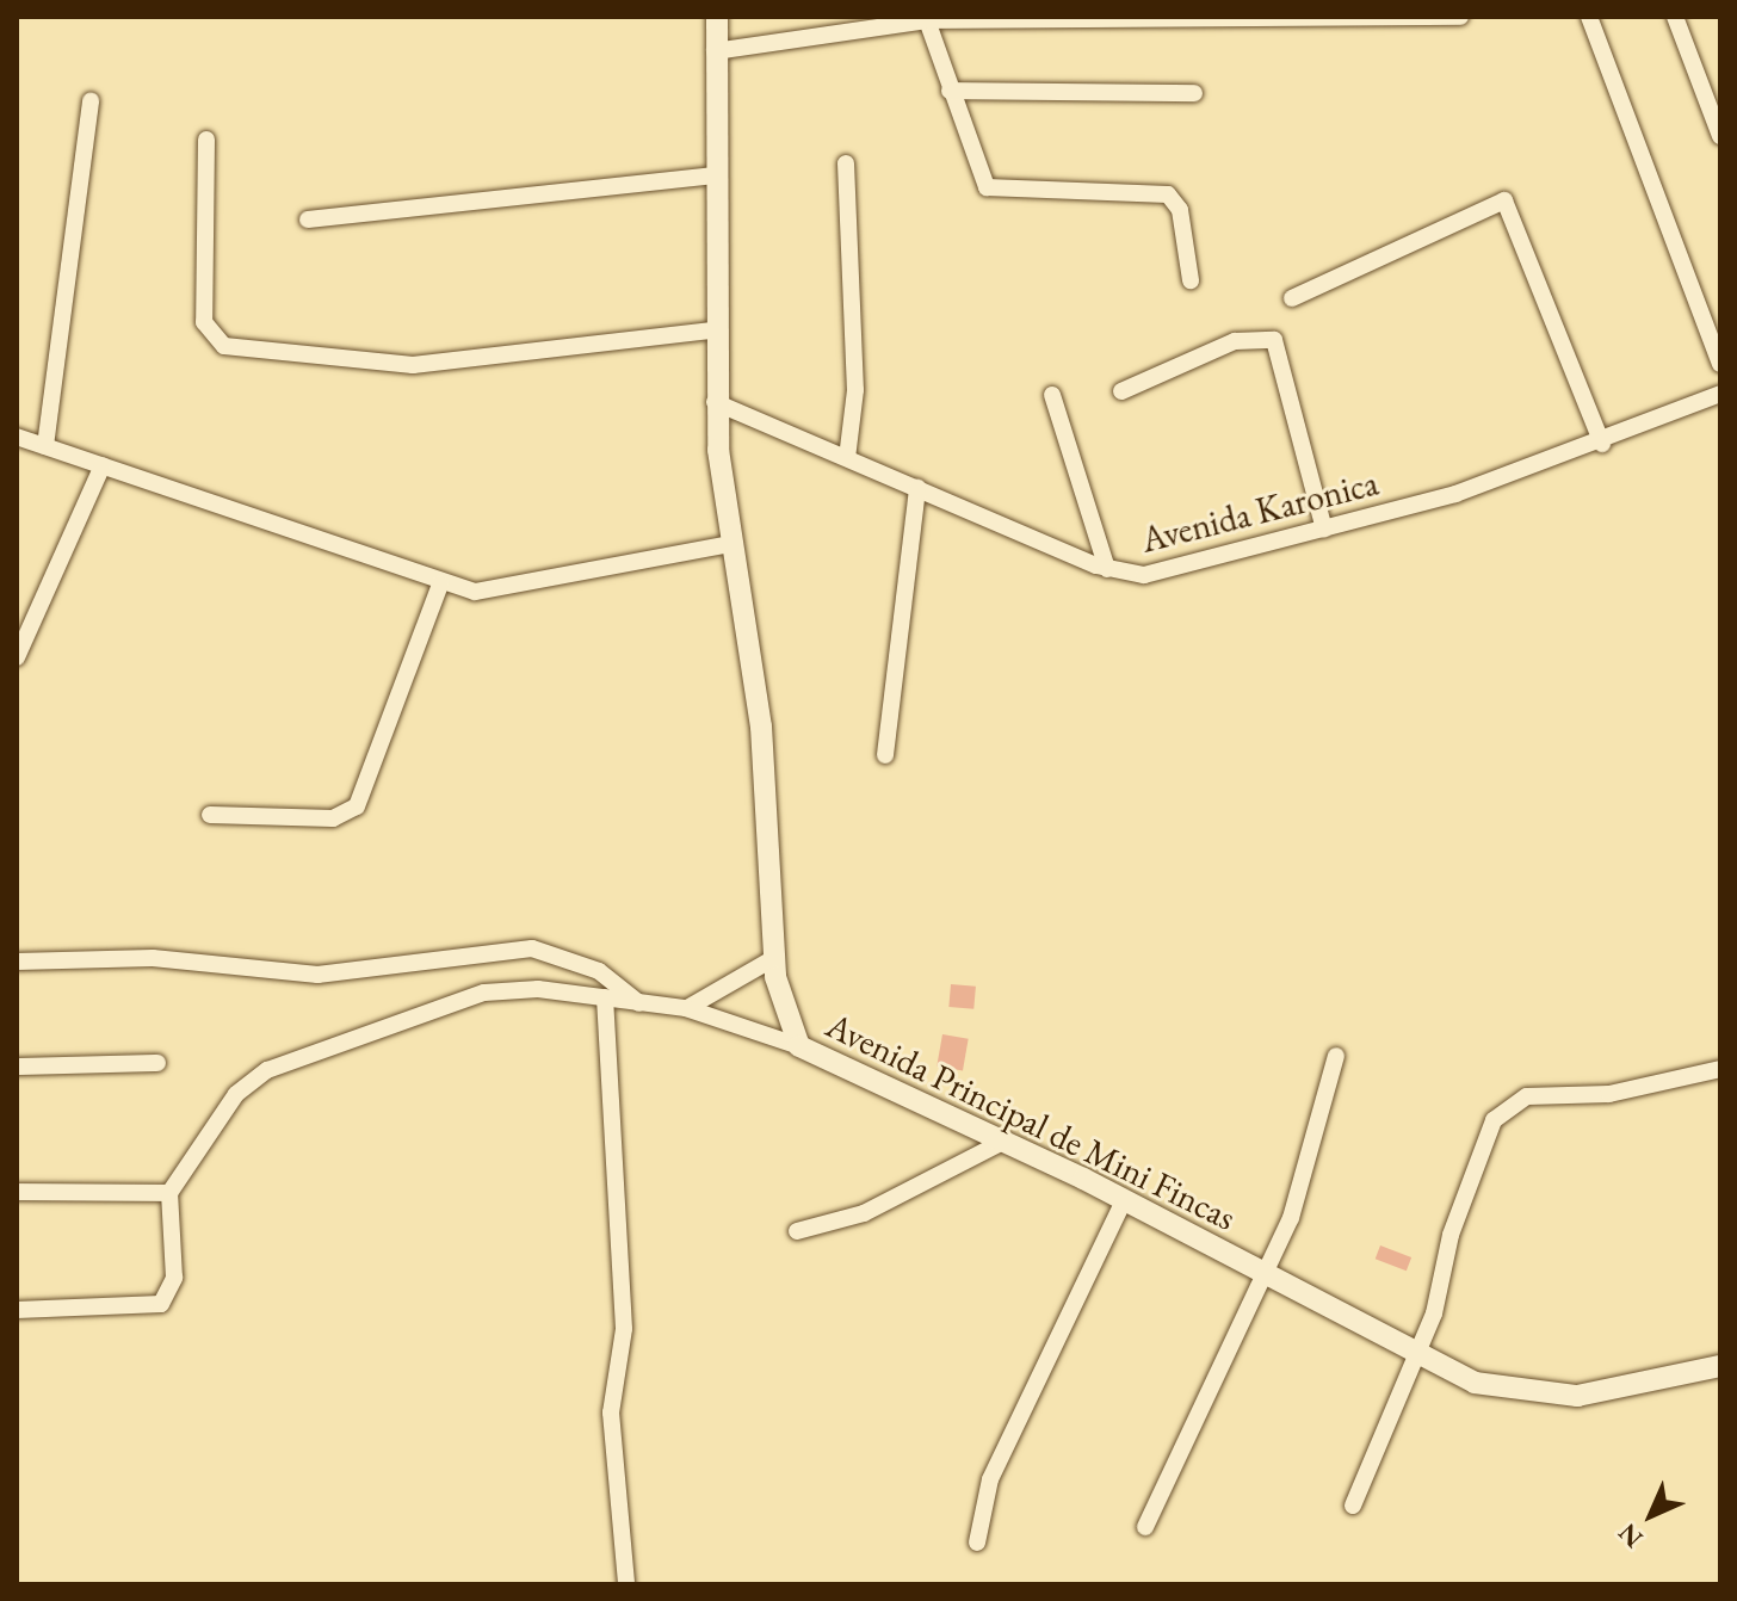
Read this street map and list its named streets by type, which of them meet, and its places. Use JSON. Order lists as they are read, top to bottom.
{
  "streets": {
    "street": ["Avenida Karonica", "Avenida Principal de Mini Fincas"]
  },
  "crossings": [
    ["Avenida Karonica", "Avenida Principal de Mini Fincas"]
  ],
  "north": "bottom left"
}
